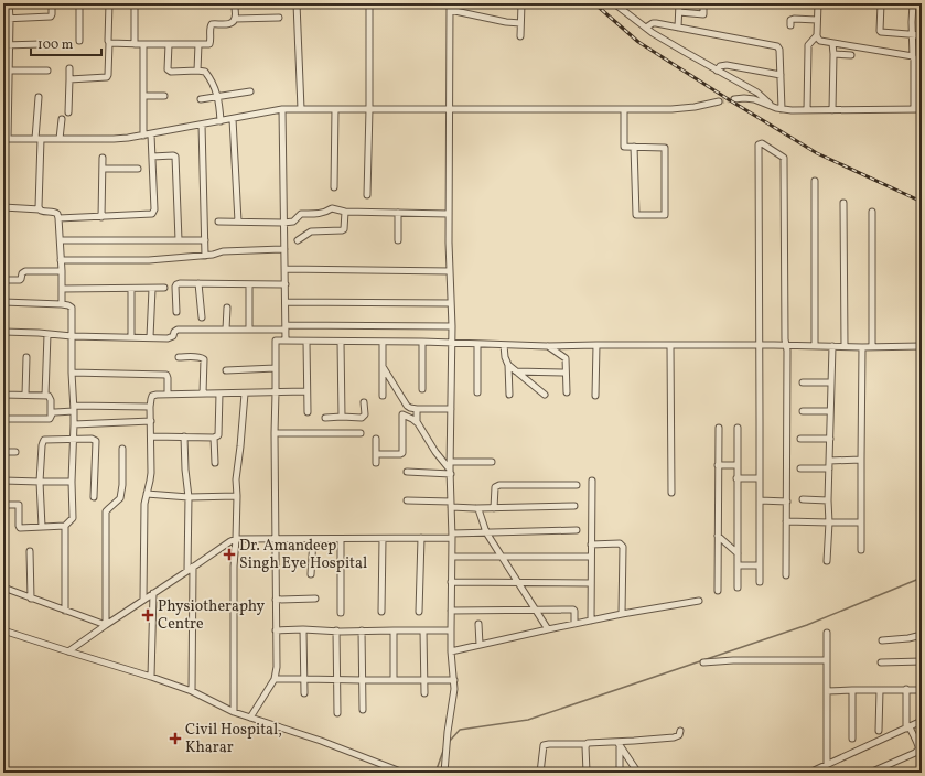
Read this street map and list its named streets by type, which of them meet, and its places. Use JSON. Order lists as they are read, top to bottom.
{
  "places": {
    "health": ["Dr. Amandeep Singh Eye Hospital", "Physiotheraphy Centre", "Civil Hospital, Kharar"]
  },
  "scale_bar": "100 m"
}
